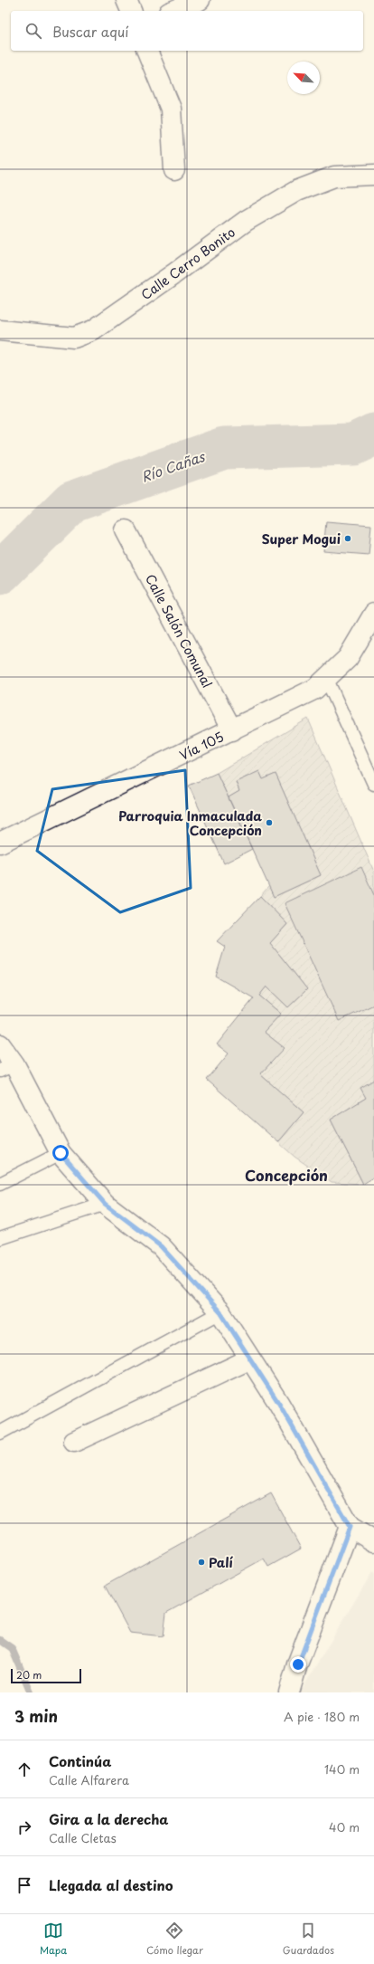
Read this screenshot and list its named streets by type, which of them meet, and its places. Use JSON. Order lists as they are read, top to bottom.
{
  "streets": {
    "street": ["Calle Cerro Bonito", "Calle Salón Comunal", "Vía 105"]
  },
  "crossings": [
    ["Calle Salón Comunal", "Vía 105"]
  ],
  "districts": ["Concepción"],
  "water": ["Río Cañas"],
  "places": ["Super Mogui", "Parroquia Inmaculada Concepción", "Palí"],
  "scale_bar": "20 m",
  "north": "top left",
  "page": {
    "search": "Buscar aquí",
    "scale": "20 m",
    "heading": ["3 min", "A pie · 180 m"],
    "list": [
      ["Continúa", "Calle Alfarera", "140 m"],
      ["Gira a la derecha", "Calle Cletas", "40 m"],
      "Llegada al destino"
    ],
    "nav": ["Mapa", "Cómo llegar", "Guardados"]
  }
}
